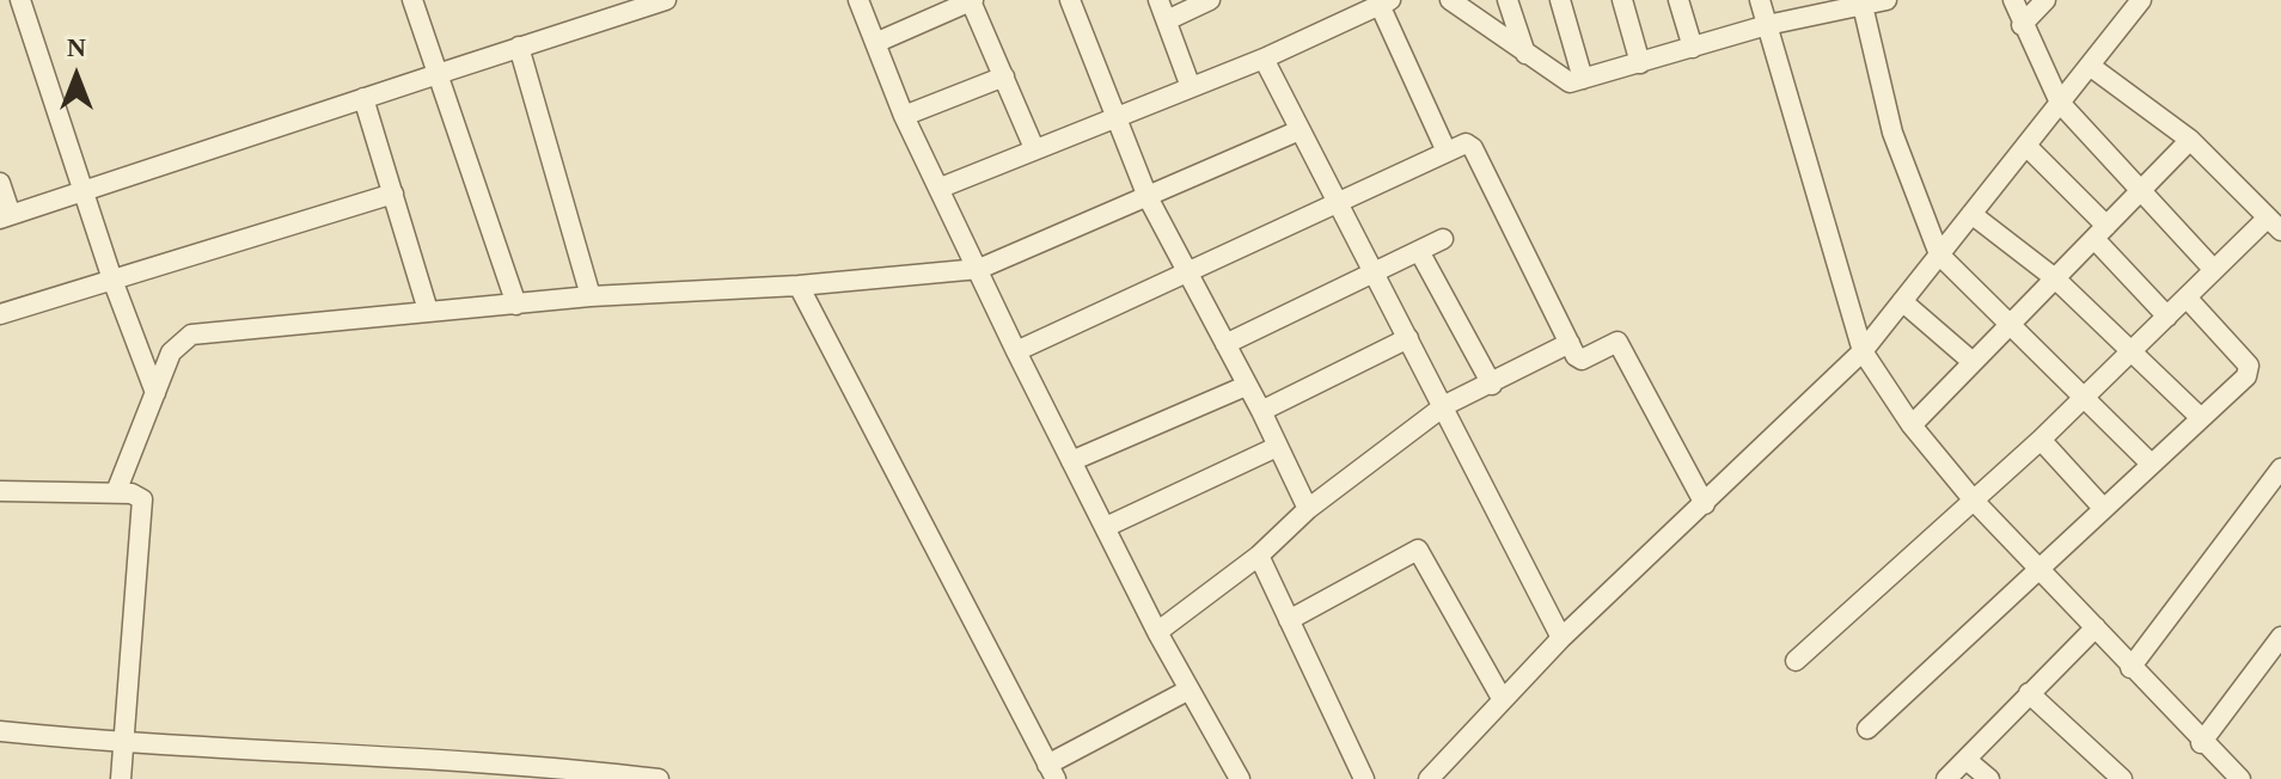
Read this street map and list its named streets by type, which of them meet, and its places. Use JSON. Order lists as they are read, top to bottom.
{
  "north": "top"
}
